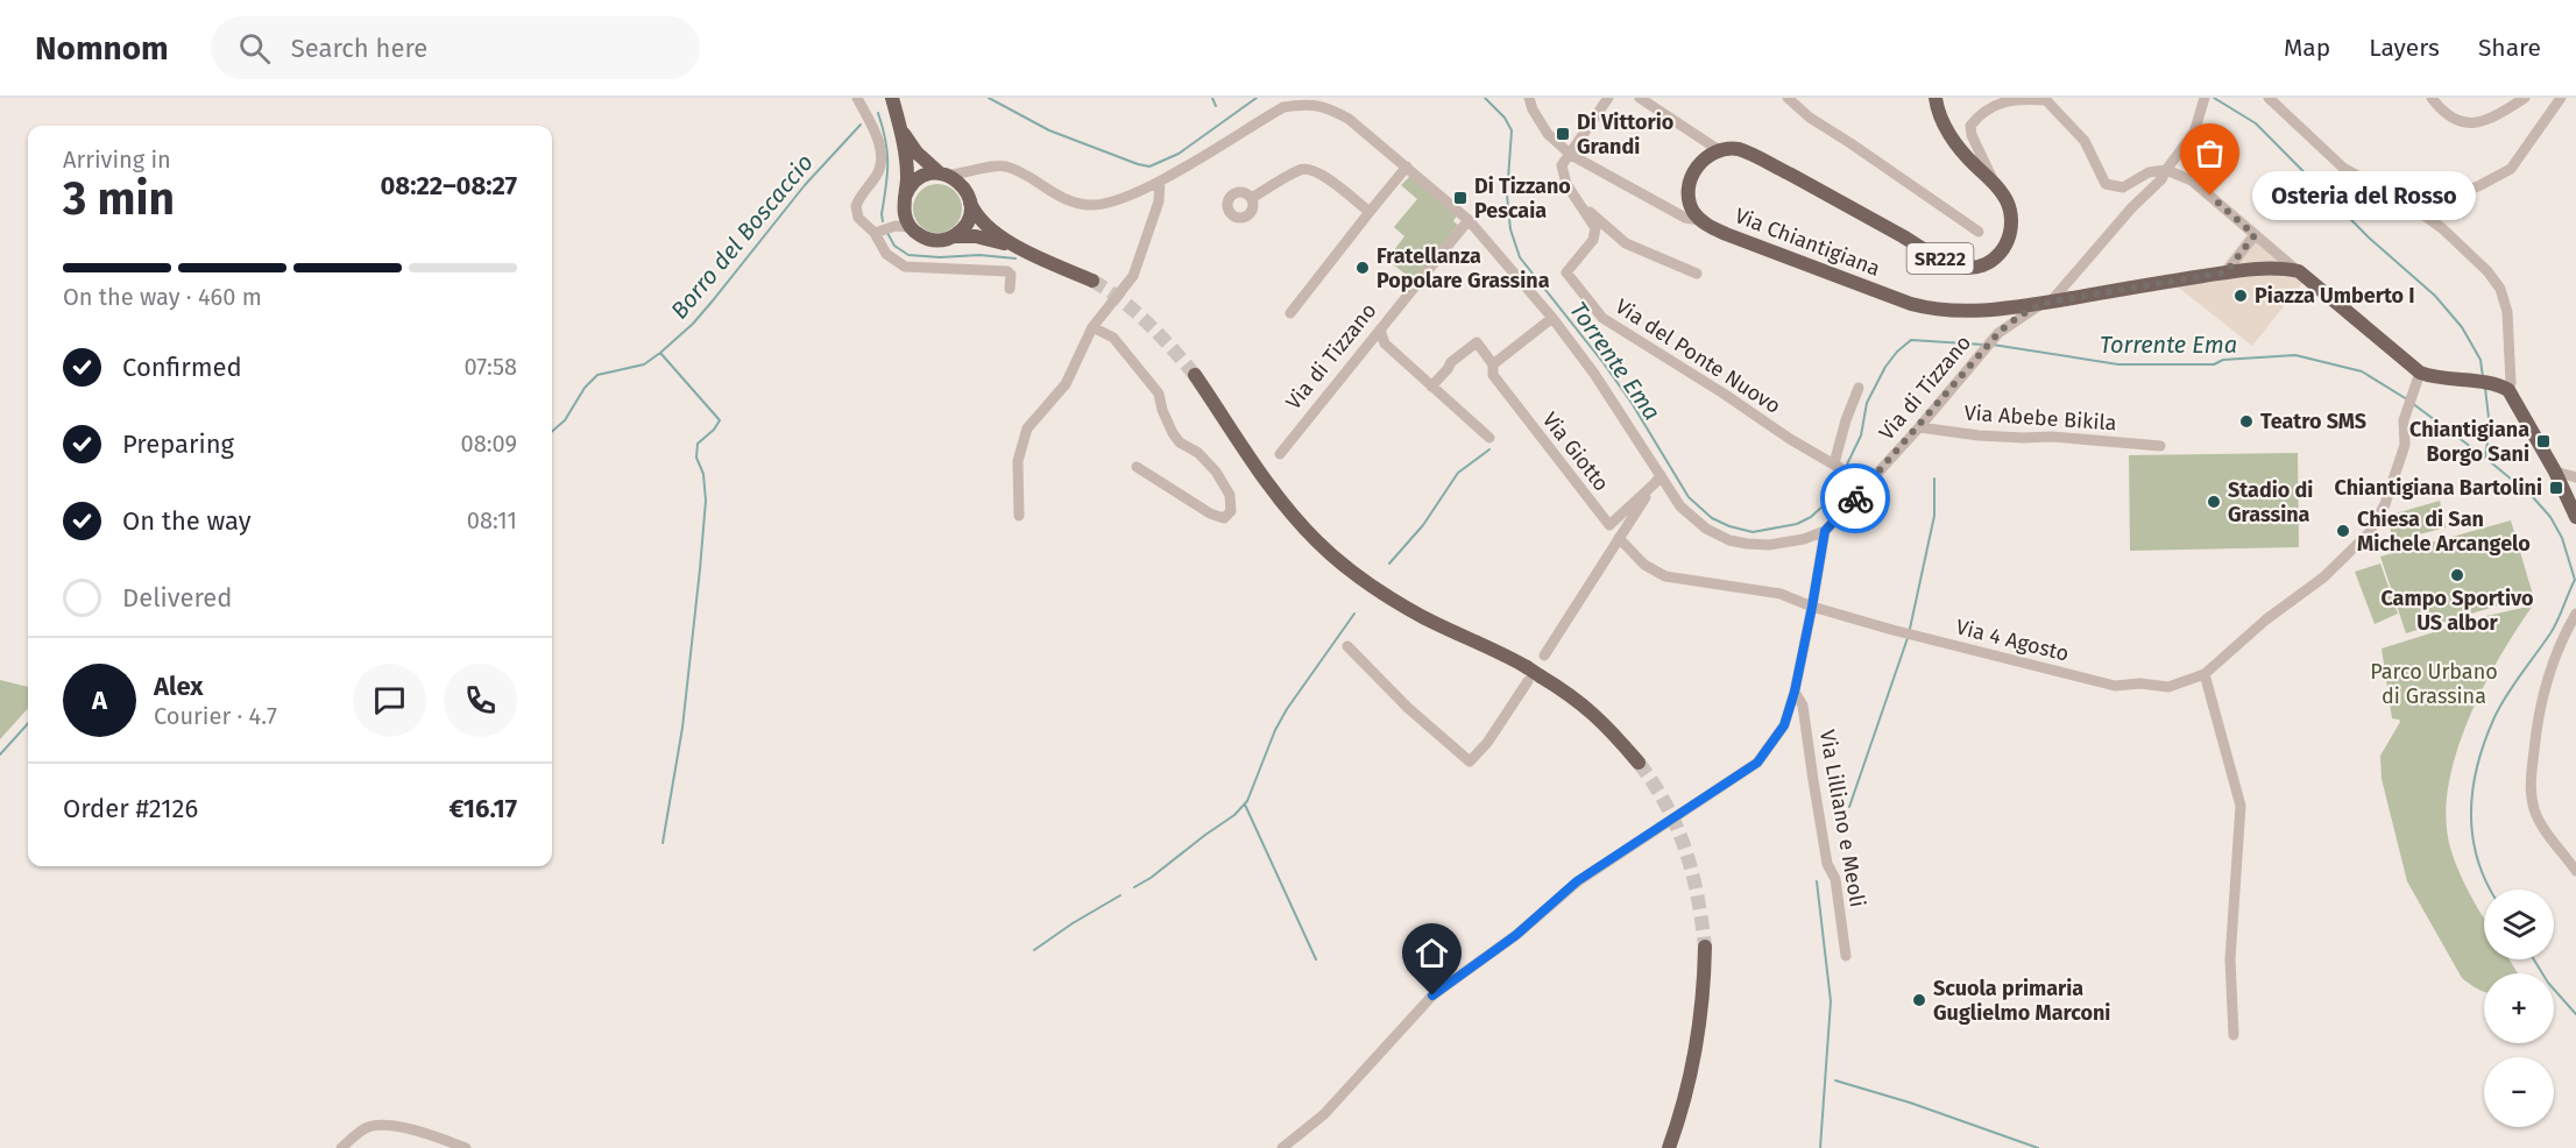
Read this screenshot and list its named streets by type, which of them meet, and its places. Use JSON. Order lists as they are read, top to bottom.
{
  "streets": {
    "main road": ["Via Chiantigiana", "SR222"],
    "street": [
      "Via di Tizzano",
      "Via del Ponte Nuovo",
      "Via Abebe Bikila",
      "Via Giotto",
      "Via 4 Agosto",
      "Via Lilliano e Meoli"
    ]
  },
  "crossings": [
    ["Via Chiantigiana", "Via di Tizzano"],
    ["Via di Tizzano", "Via del Ponte Nuovo"],
    ["Via di Tizzano", "Via Abebe Bikila"]
  ],
  "water": ["Borro del Boscaccio", "Torrente Ema"],
  "parks": ["Parco Urbano di Grassina"],
  "places": {
    "transit": [
      "Di Vittorio Grandi",
      "Di Tizzano Pescaia",
      "Chiantigiana Borgo Sani",
      "Chiantigiana Bartolini"
    ],
    "other": [
      "Osteria del Rosso",
      "Fratellanza Popolare Grassina",
      "Piazza Umberto I",
      "Teatro SMS",
      "Stadio di Grassina",
      "Chiesa di San Michele Arcangelo",
      "Campo Sportivo US albor",
      "Scuola primaria Guglielmo Marconi"
    ]
  },
  "page": {
    "header": "Nomnom",
    "search": "Search here",
    "nav": ["Map", "Layers", "Share"],
    "heading": ["3 min", "Arriving in", "08:22–08:27"],
    "panel": [
      "Alex",
      "Courier · 4.7",
      "Order #2126",
      "€16.17"
    ],
    "bubble": "Osteria del Rosso",
    "bar": "On the way · 460 m",
    "list": [
      ["Confirmed", "07:58"],
      ["Preparing", "08:09"],
      ["On the way", "08:11"],
      "Delivered"
    ],
    "round": "A",
    "map_buttons": ["+", "−"]
  }
}
